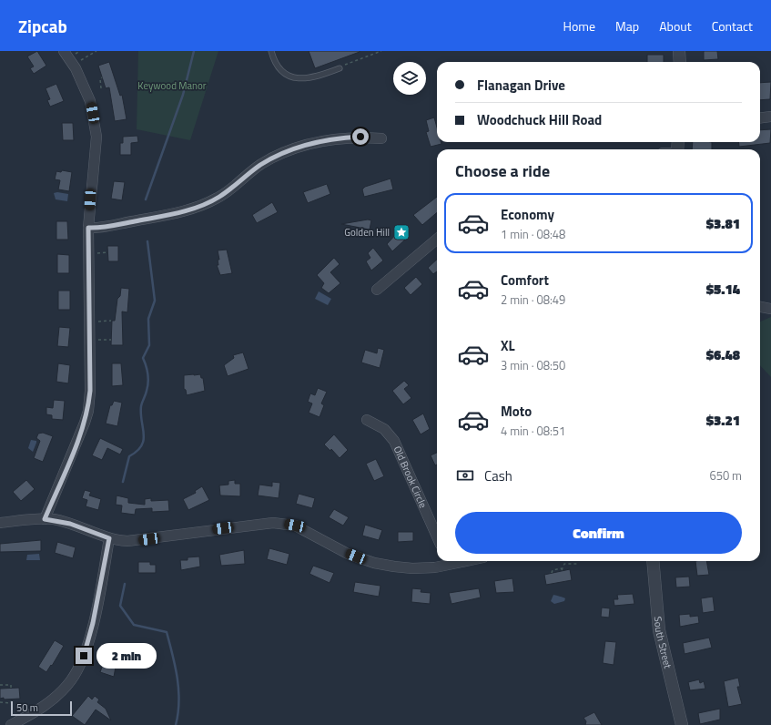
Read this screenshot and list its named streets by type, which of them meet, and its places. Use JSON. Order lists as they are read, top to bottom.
{
  "streets": {
    "street": ["Old Brook Circle", "South Street"]
  },
  "parks": ["Keywood Manor"],
  "places": {
    "place": ["Golden Hill"]
  },
  "scale_bar": "50 m",
  "page": {
    "header": "Zipcab",
    "nav": [
      "Home",
      "Map",
      "About",
      "Contact"
    ],
    "banner": ["Flanagan Drive", "Woodchuck Hill Road"],
    "heading": "Choose a ride",
    "list": [
      {
        "name": "Economy",
        "note": "1 min · 08:48",
        "value": "$3.81"
      },
      {
        "name": "Comfort",
        "note": "2 min · 08:49",
        "value": "$5.14"
      },
      {
        "name": "XL",
        "note": "3 min · 08:50",
        "value": "$6.48"
      },
      {
        "name": "Moto",
        "note": "4 min · 08:51",
        "value": "$3.21"
      }
    ],
    "pay": ["Cash", "650 m"],
    "buttons": "Confirm",
    "bubble": "2 min",
    "scale": "50 m"
  }
}
